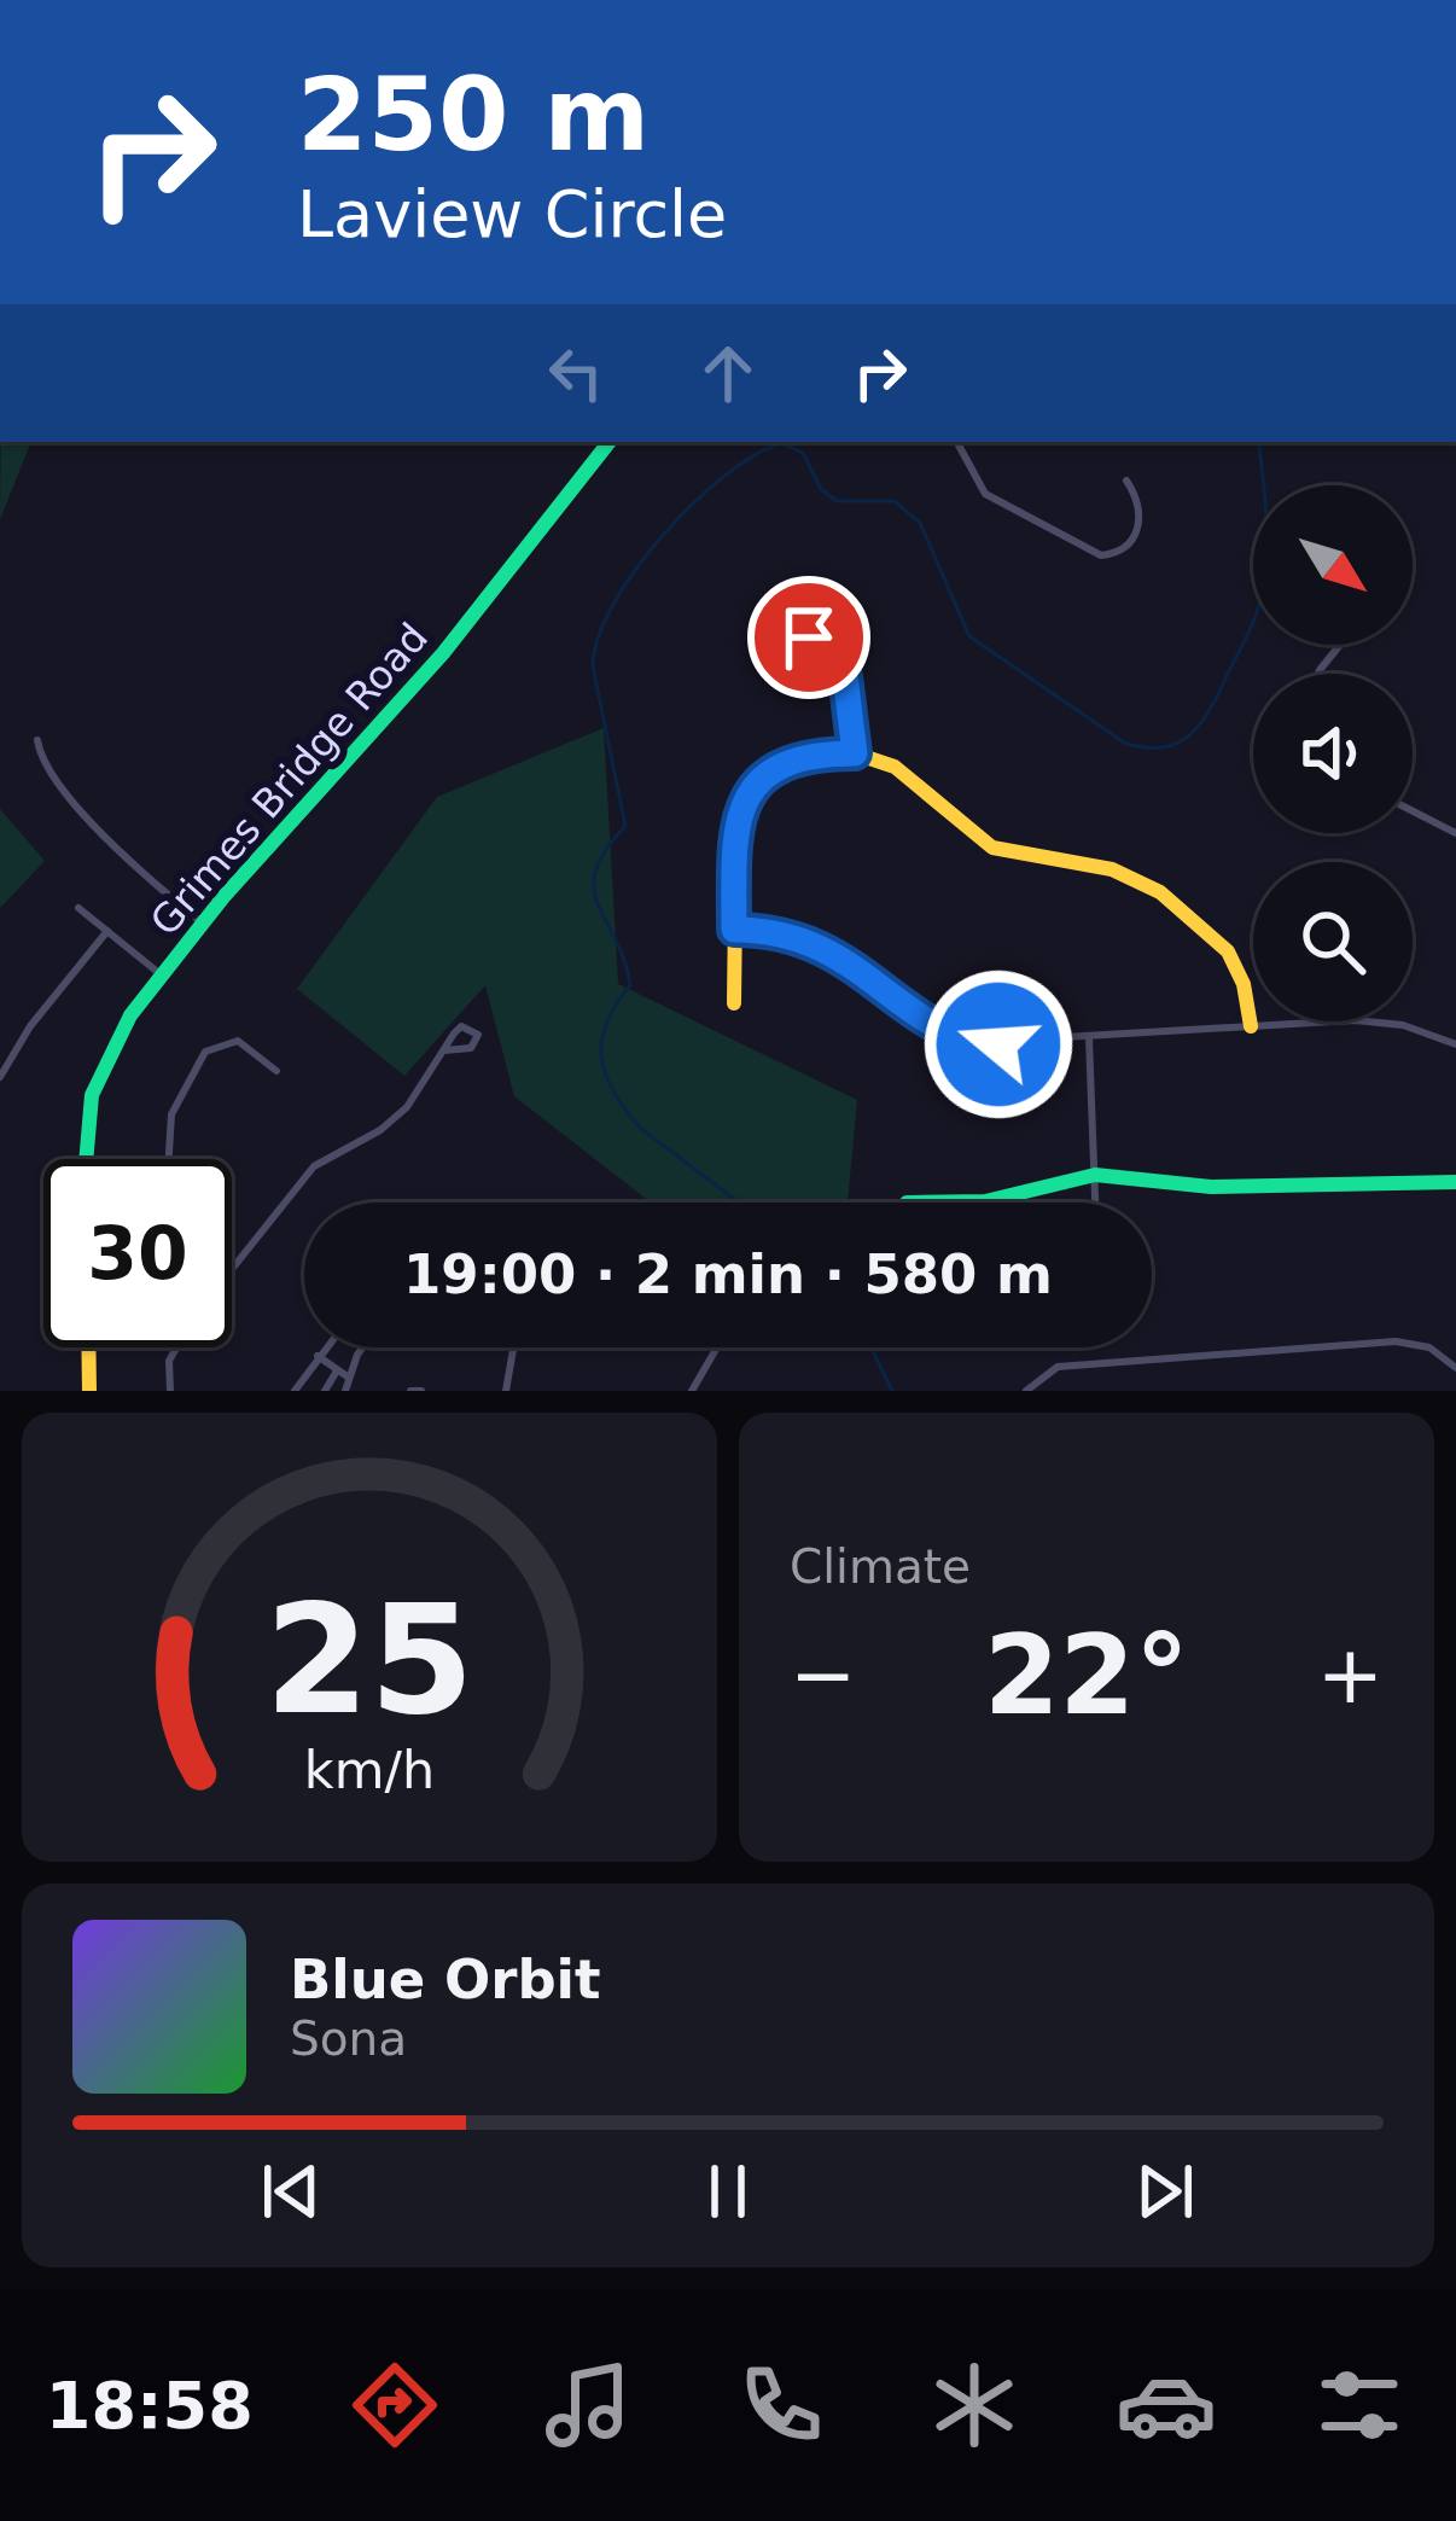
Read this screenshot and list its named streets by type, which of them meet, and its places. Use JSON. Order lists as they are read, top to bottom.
{
  "streets": {
    "street": ["Grimes Bridge Road"]
  },
  "north": "bottom right",
  "page": {
    "turn": ["250 m", "Laview Circle"],
    "limit": "30",
    "trip": "19:00 · 2 min · 580 m",
    "tile": "Climate",
    "heat": ["−", "22°", "+"],
    "song": ["Blue Orbit", "Sona"],
    "tabs": "18:58",
    "gauge": ["25", "km/h"]
  }
}
